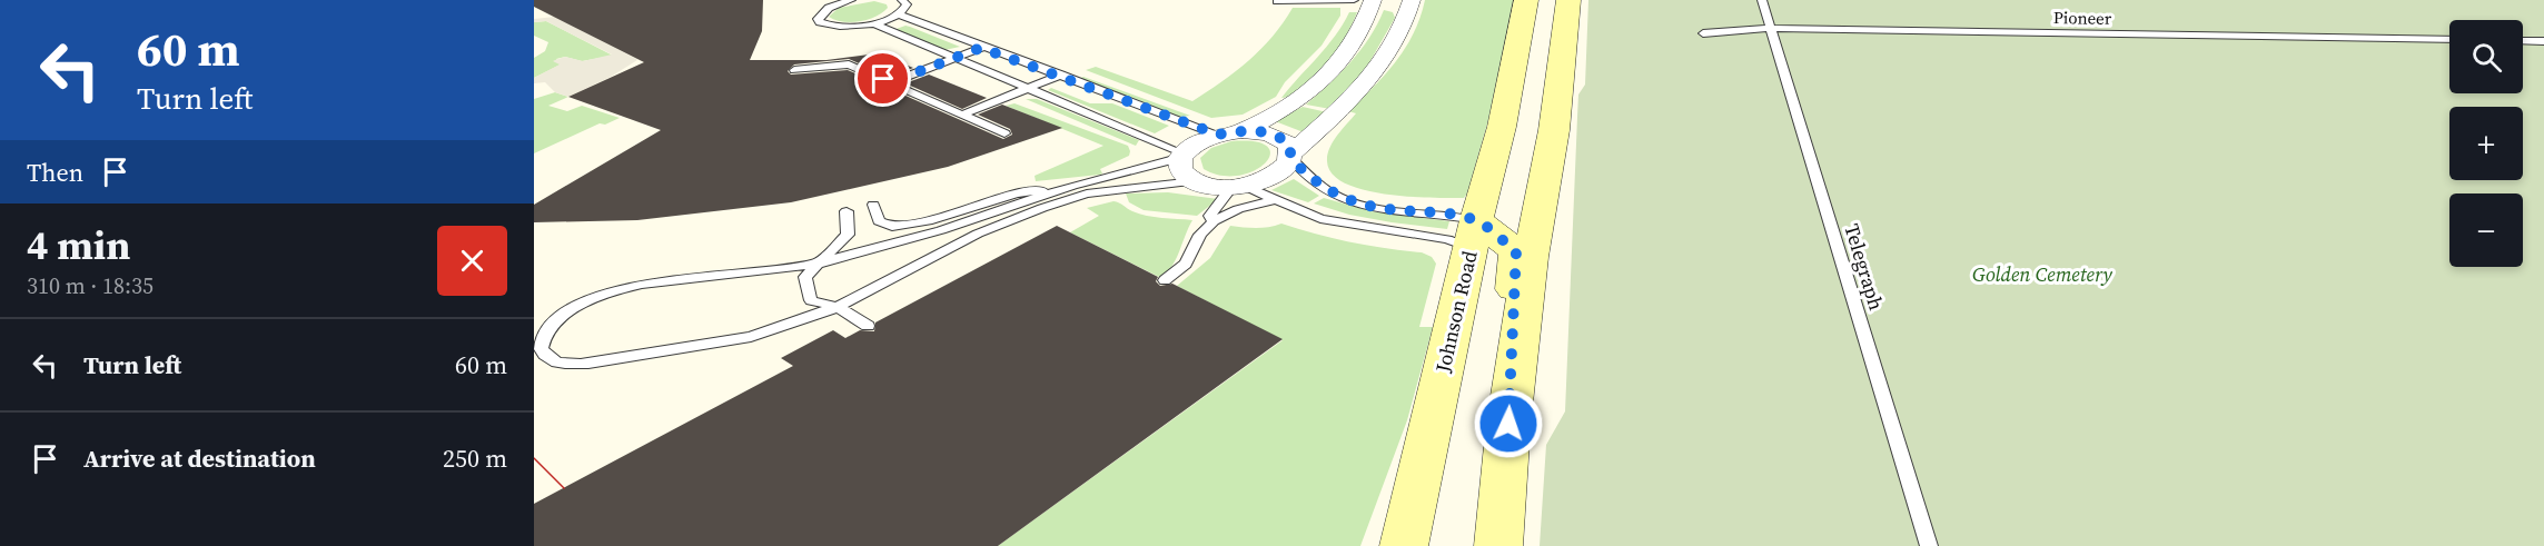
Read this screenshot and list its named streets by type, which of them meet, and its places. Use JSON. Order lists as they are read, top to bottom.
{
  "streets": {
    "main road": ["Johnson Road"],
    "lane": ["Pioneer", "Telegraph"]
  },
  "crossings": [
    ["Pioneer", "Telegraph"]
  ],
  "parks": ["Golden Cemetery"],
  "page": {
    "turn": ["60 m", "Turn left"],
    "map_buttons": ["+", "−"],
    "then": "Then",
    "heading": ["4 min", "310 m · 18:35"],
    "list": [
      {
        "name": "Turn left",
        "value": "60 m"
      },
      {
        "name": "Arrive at destination",
        "value": "250 m"
      }
    ]
  }
}
